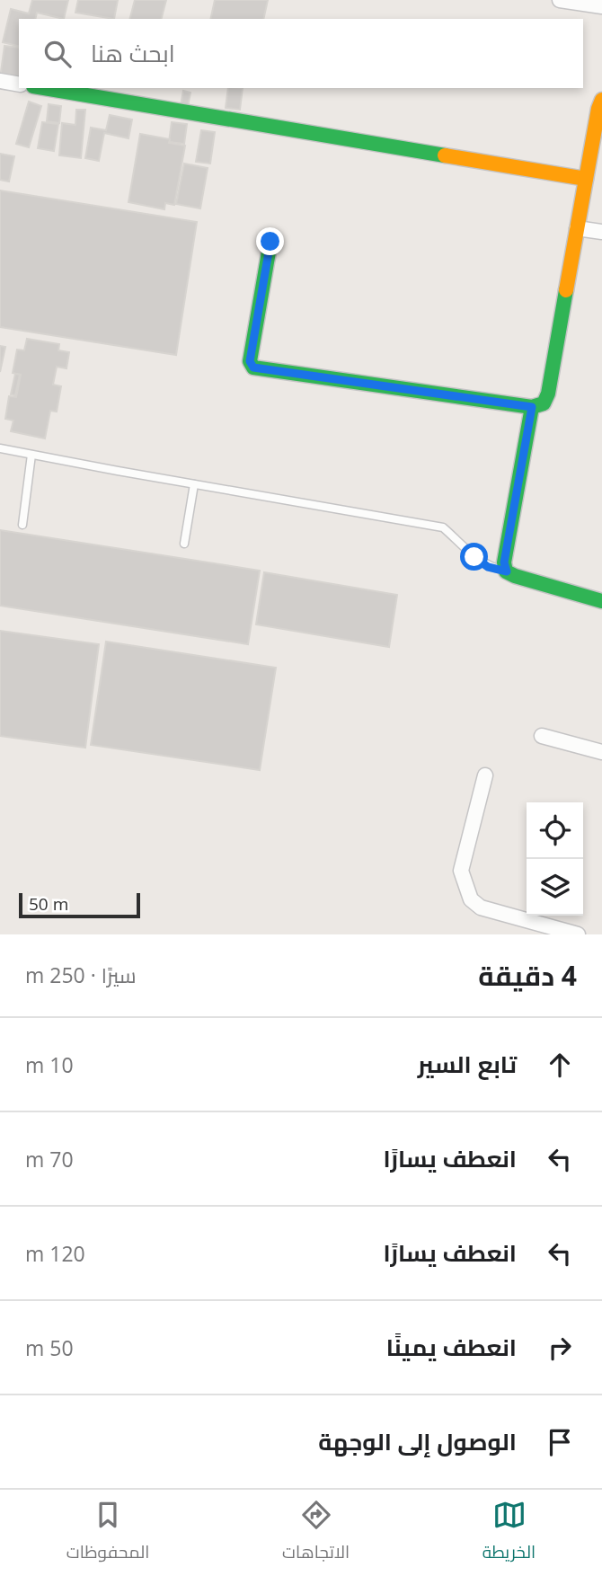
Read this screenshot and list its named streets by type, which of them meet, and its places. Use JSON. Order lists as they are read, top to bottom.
{
  "scale_bar": "50 m",
  "page": {
    "search": "ابحث هنا",
    "scale": "50 m",
    "heading": ["4 دقيقة", "سيرًا · 250 m"],
    "list": [
      ["تابع السير", "10 m"],
      ["انعطف يسارًا", "70 m"],
      ["انعطف يسارًا", "120 m"],
      ["انعطف يمينًا", "50 m"],
      "الوصول إلى الوجهة"
    ],
    "nav": ["الخريطة", "الاتجاهات", "المحفوظات"]
  }
}
